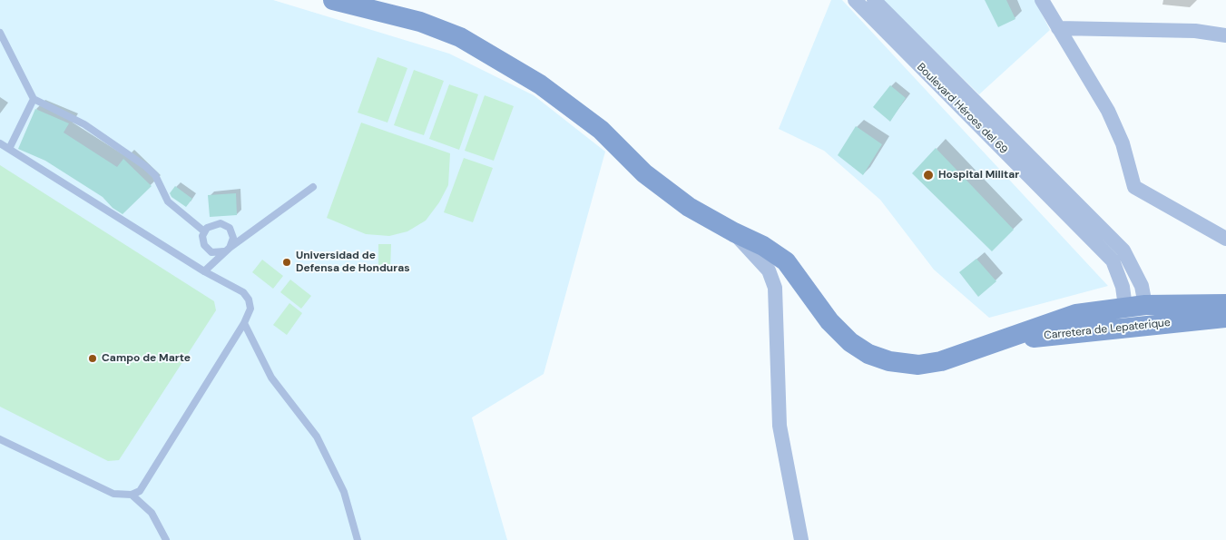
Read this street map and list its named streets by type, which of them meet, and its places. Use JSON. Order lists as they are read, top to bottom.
{
  "streets": {
    "main road": ["Carretera de Lepaterique"],
    "street": ["Boulevard Héroes del 69"]
  },
  "crossings": [
    ["Boulevard Héroes del 69", "Carretera de Lepaterique"]
  ],
  "places": ["Hospital Militar", "Universidad de Defensa de Honduras", "Campo de Marte"]
}
